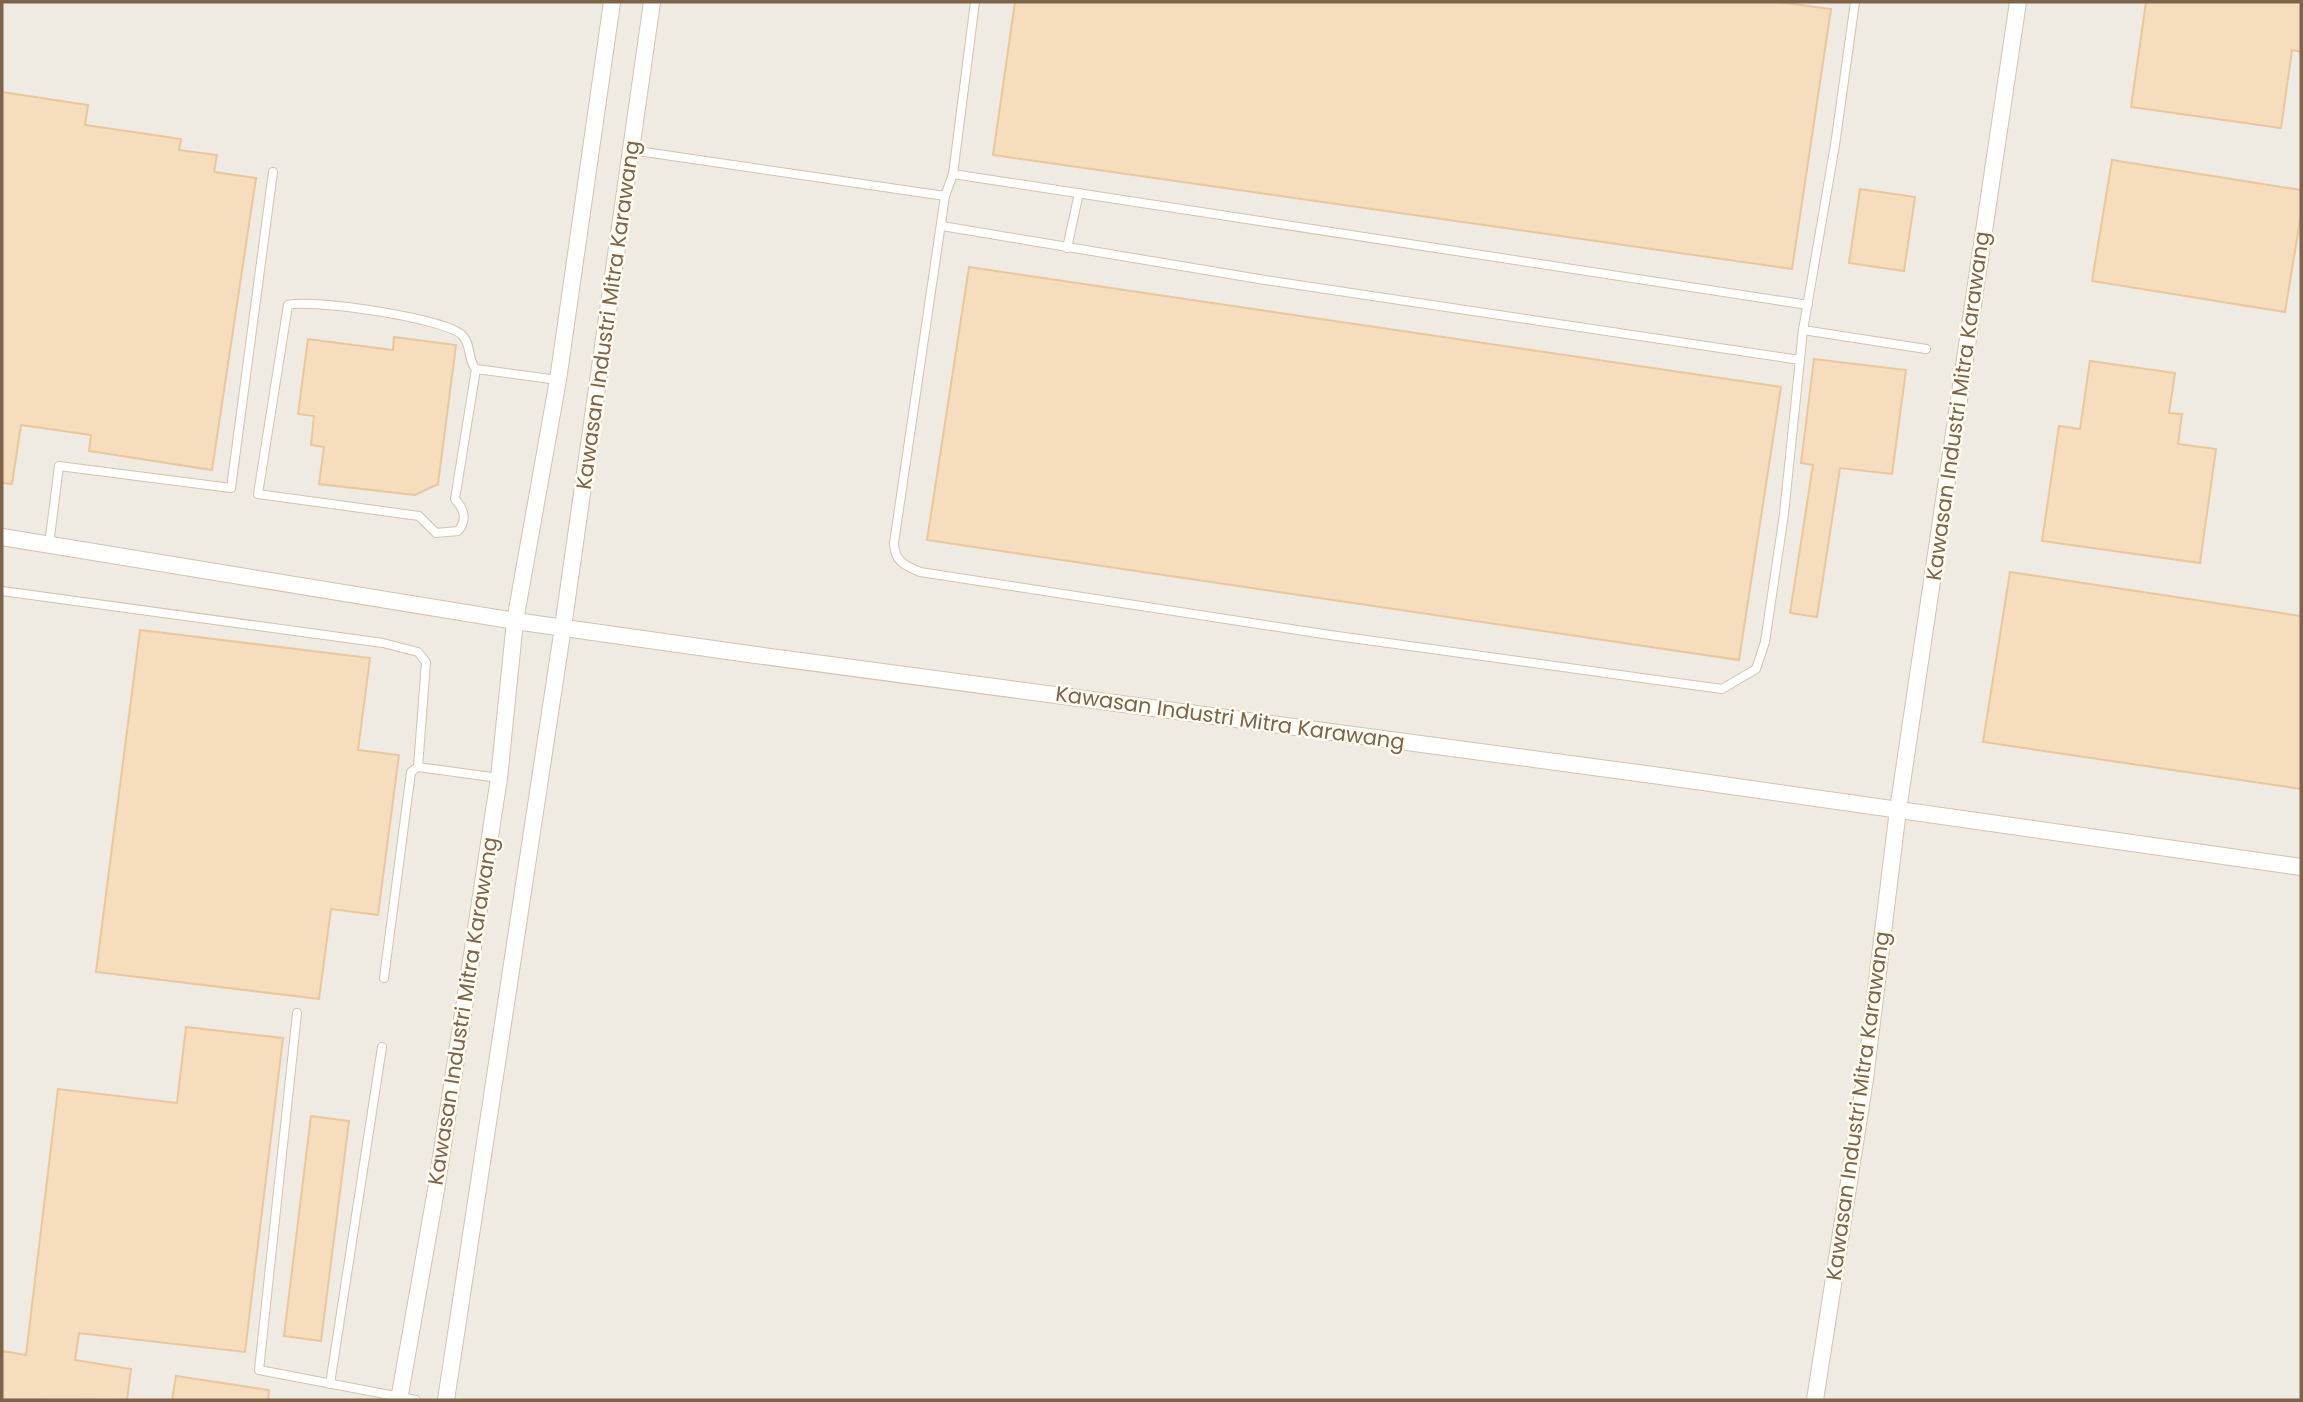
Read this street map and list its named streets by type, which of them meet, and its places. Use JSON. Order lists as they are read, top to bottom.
{
  "streets": {
    "street": ["Kawasan Industri Mitra Karawang"]
  }
}
